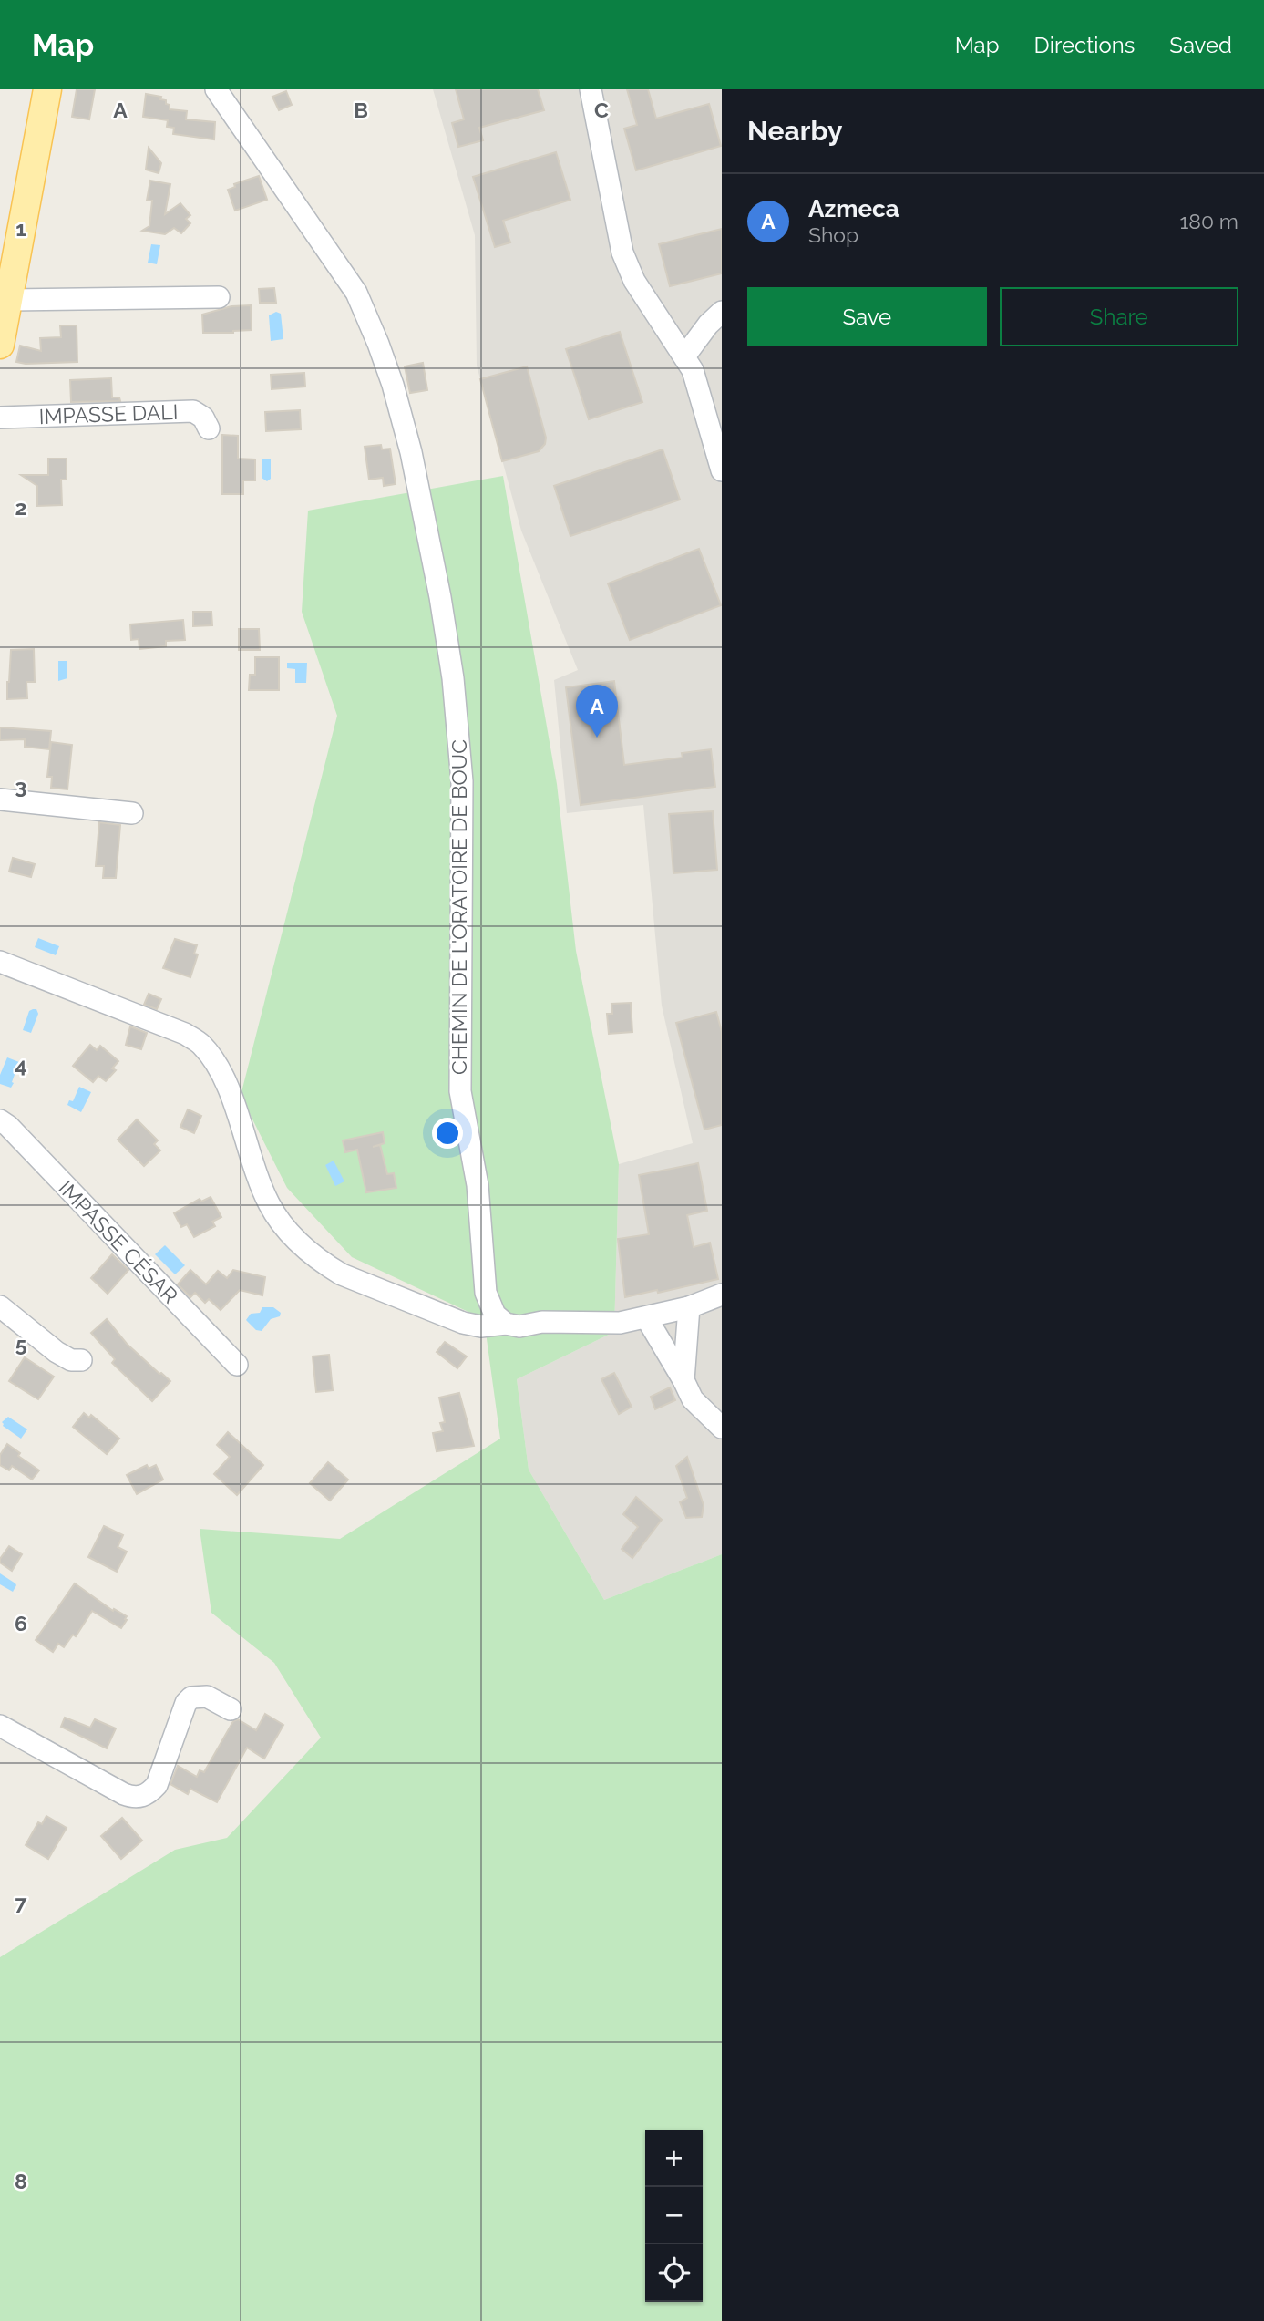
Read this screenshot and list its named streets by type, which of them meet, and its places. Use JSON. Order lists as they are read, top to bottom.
{
  "streets": {
    "street": ["IMPASSE DALI", "CHEMIN DE L'ORATOIRE DE BOUC", "IMPASSE CÉSAR"]
  },
  "page": {
    "header": "Map",
    "nav": ["Map", "Directions", "Saved"],
    "heading": "Nearby",
    "list": [
      {
        "mark": "A",
        "name": "Azmeca",
        "note": "Shop",
        "value": "180 m"
      }
    ],
    "buttons": ["Save", "Share"],
    "pins": "A",
    "map_buttons": ["+", "−"]
  },
  "grid": {
    "columns": ["A", "B", "C"],
    "rows": [
      "1",
      "2",
      "3",
      "4",
      "5",
      "6",
      "7",
      "8"
    ]
  }
}
